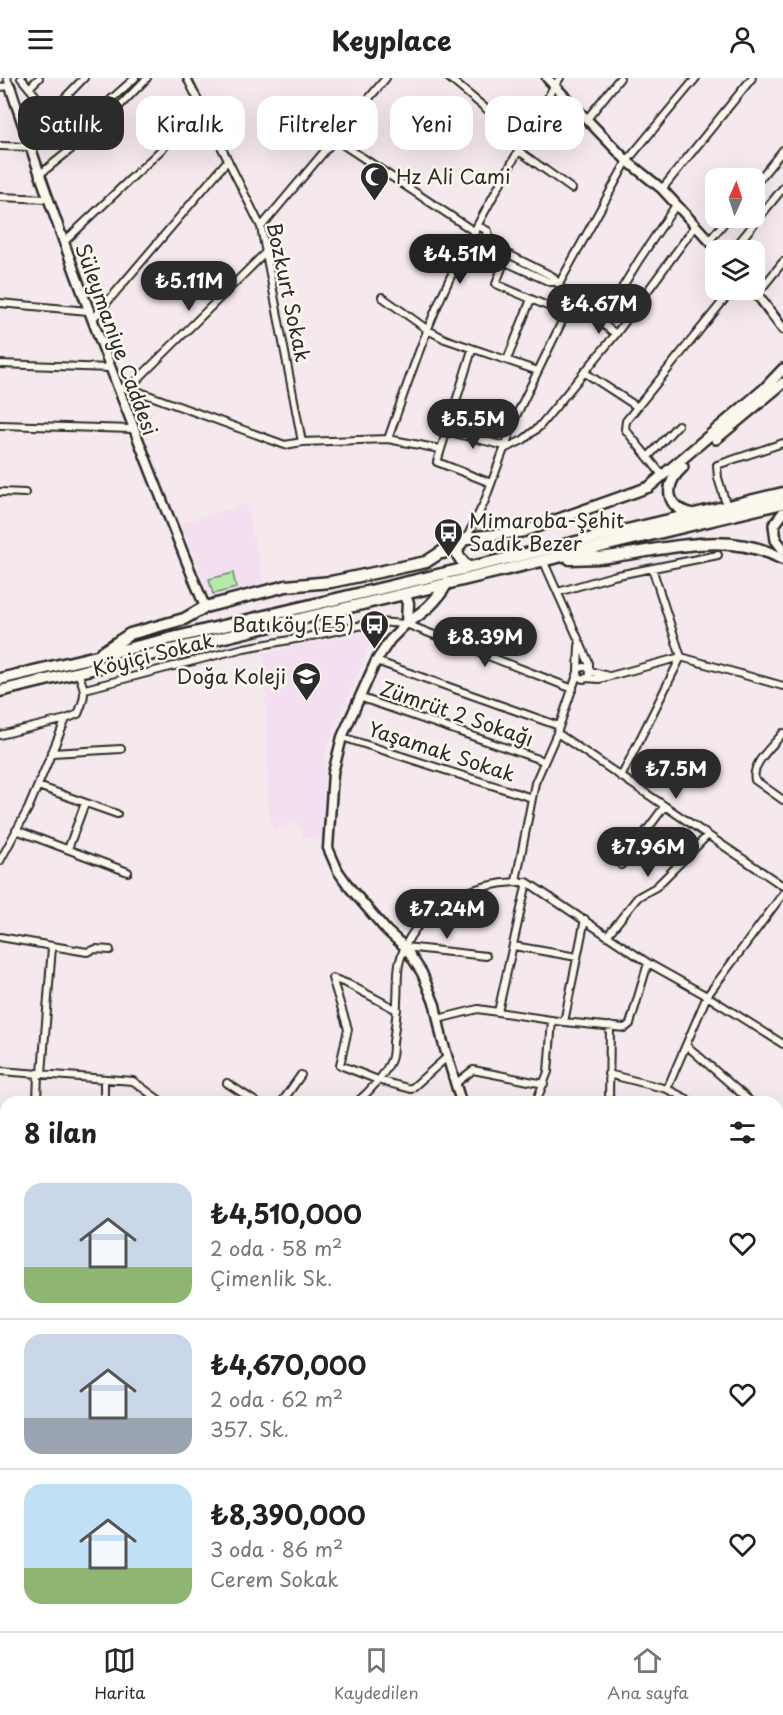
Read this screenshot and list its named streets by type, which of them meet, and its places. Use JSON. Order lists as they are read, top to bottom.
{
  "streets": {
    "main road": ["Süleymaniye Caddesi"],
    "street": [
      "Bozkurt Sokak",
      "Köyiçi Sokak",
      "Zümrüt 2 Sokağı",
      "Yaşamak Sokak"
    ]
  },
  "places": {
    "mosque": ["Hz Ali Cami"],
    "bus stop": ["Mimaroba-Şehit Sadık Bezer", "Batıköy (E5)"],
    "school or university": ["Doğa Koleji"]
  },
  "north": "top",
  "page": {
    "header": "Keyplace",
    "chip": [
      "Satılık",
      "Kiralık",
      "Filtreler",
      "Yeni",
      "Daire"
    ],
    "price": [
      "₺4.51M",
      "₺5.11M",
      "₺4.67M",
      "₺5.5M",
      "₺8.39M",
      "₺7.5M",
      "₺7.96M",
      "₺7.24M"
    ],
    "heading": "8 ilan",
    "list": [
      {
        "name": "₺4,510,000",
        "note": "2 oda · 58 m² · Çimenlik Sk."
      },
      {
        "name": "₺4,670,000",
        "note": "2 oda · 62 m² · 357. Sk."
      },
      {
        "name": "₺8,390,000",
        "note": "3 oda · 86 m² · Cerem Sokak"
      }
    ],
    "tabs": ["Harita", "Kaydedilen", "Ana sayfa"]
  }
}
